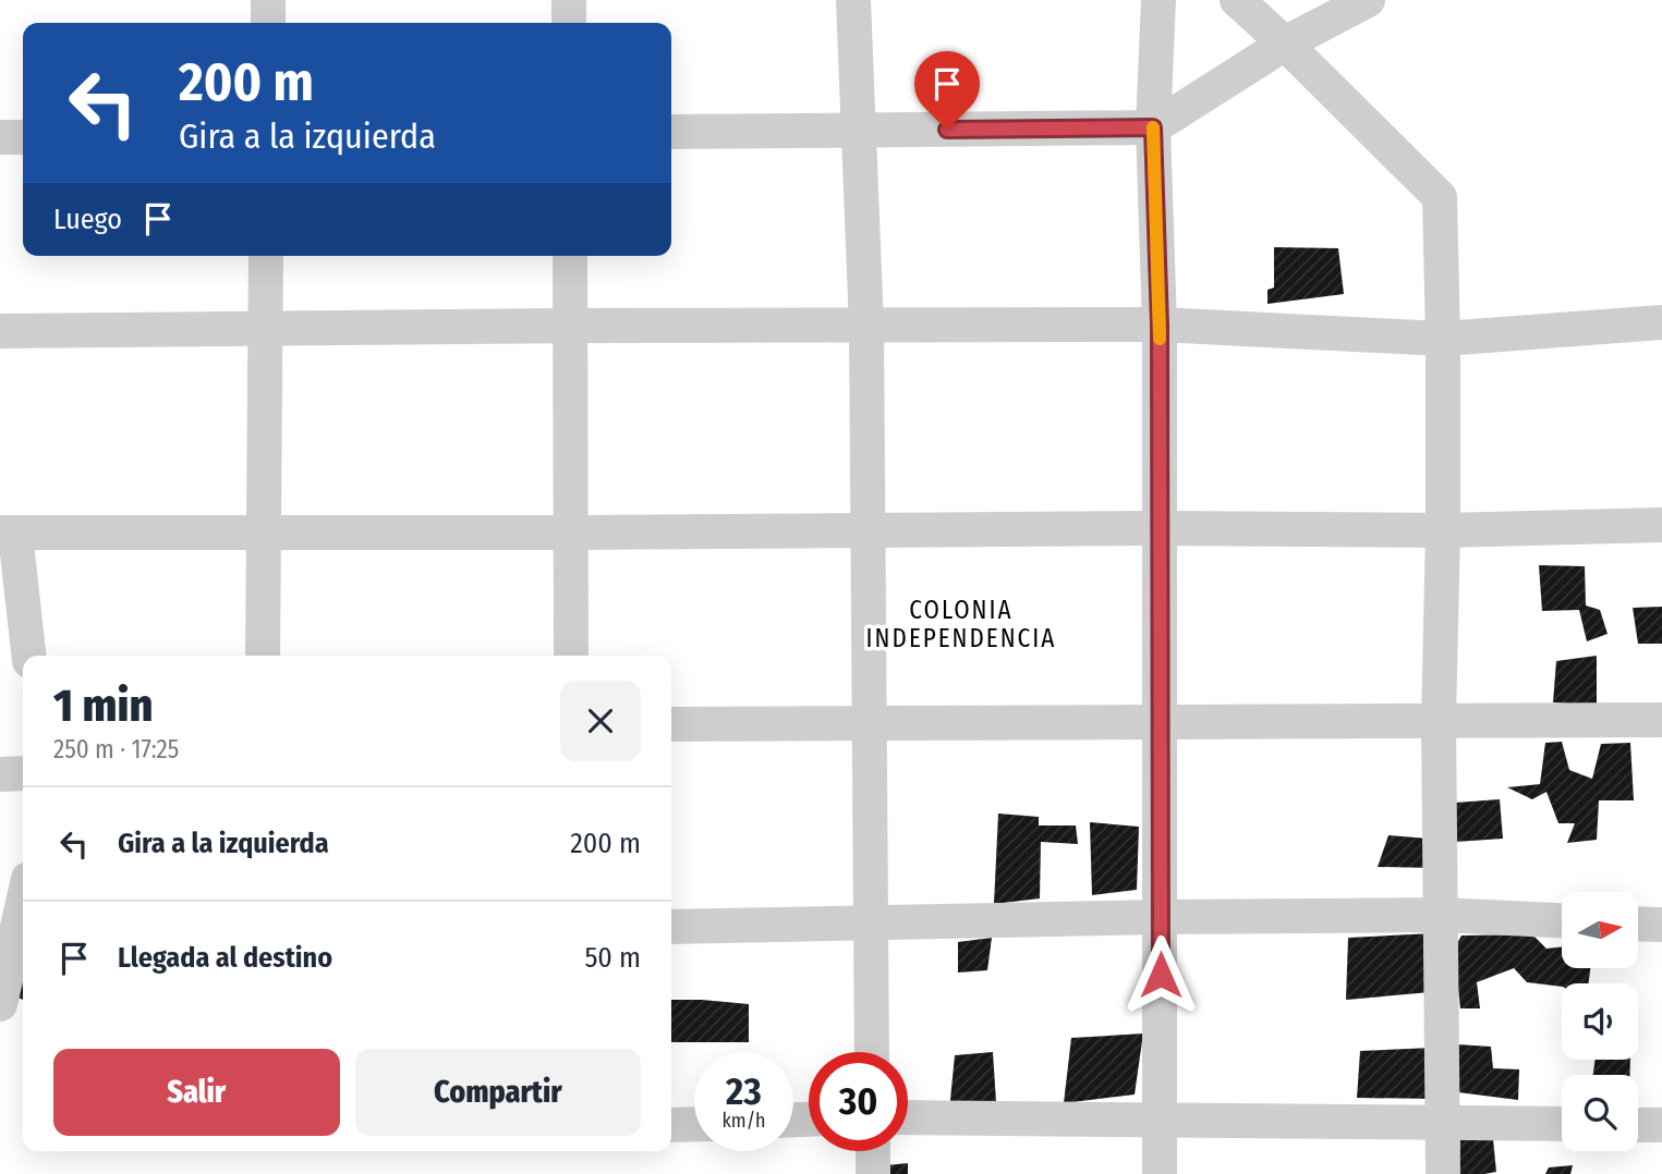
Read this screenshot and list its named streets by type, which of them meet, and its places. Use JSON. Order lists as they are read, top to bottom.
{
  "districts": ["COLONIA INDEPENDENCIA"],
  "north": "right",
  "page": {
    "turn": ["200 m", "Gira a la izquierda"],
    "then": "Luego",
    "heading": ["1 min", "250 m · 17:25"],
    "list": [
      {
        "name": "Gira a la izquierda",
        "value": "200 m"
      },
      {
        "name": "Llegada al destino",
        "value": "50 m"
      }
    ],
    "buttons": ["Salir", "Compartir"],
    "speed": "23 km/h",
    "limit": "30"
  }
}
